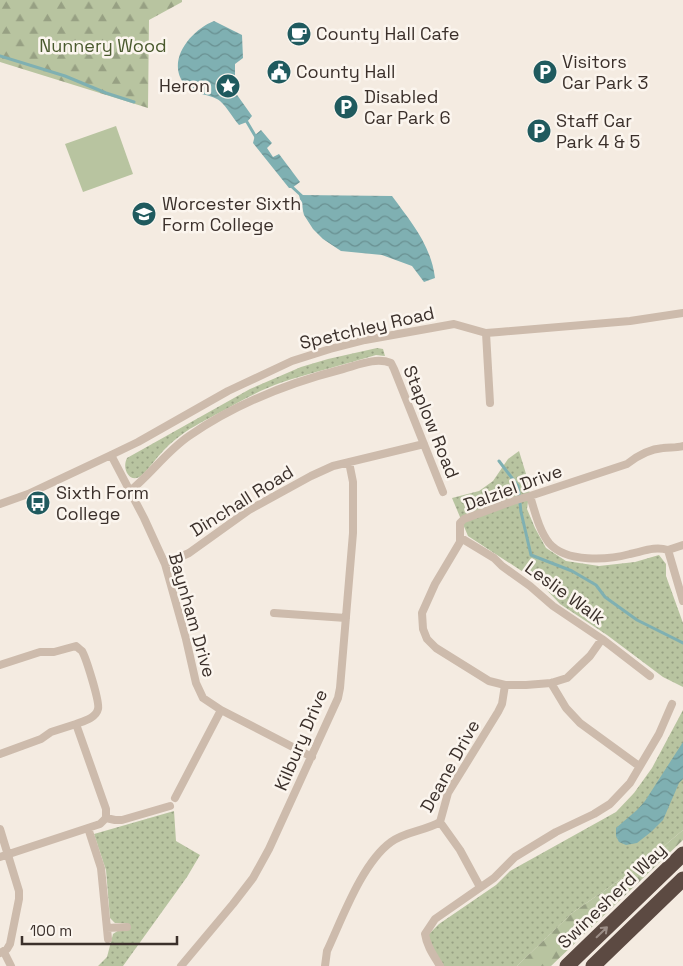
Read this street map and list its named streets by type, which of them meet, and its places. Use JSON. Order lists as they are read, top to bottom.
{
  "streets": {
    "highway": ["Swinesherd Way"],
    "street": [
      "Spetchley Road",
      "Staplow Road",
      "Dalziel Drive",
      "Dinchall Road",
      "Leslie Walk",
      "Baynham Drive",
      "Kilbury Drive",
      "Deane Drive"
    ]
  },
  "crossings": [
    ["Spetchley Road", "Baynham Drive"],
    ["Staplow Road", "Dinchall Road"],
    ["Staplow Road", "Baynham Drive"],
    ["Dalziel Drive", "Leslie Walk"],
    ["Dalziel Drive", "Deane Drive"],
    ["Dinchall Road", "Baynham Drive"],
    ["Dinchall Road", "Kilbury Drive"],
    ["Baynham Drive", "Kilbury Drive"]
  ],
  "parks": ["Nunnery Wood"],
  "places": {
    "cafe": ["County Hall Cafe"],
    "public building": ["County Hall"],
    "parking": ["Visitors Car Park 3", "Disabled Car Park 6", "Staff Car Park 4 & 5"],
    "place": ["Heron"],
    "school or university": ["Worcester Sixth Form College"],
    "bus stop": ["Sixth Form College"]
  },
  "scale_bar": "100 m"
}
